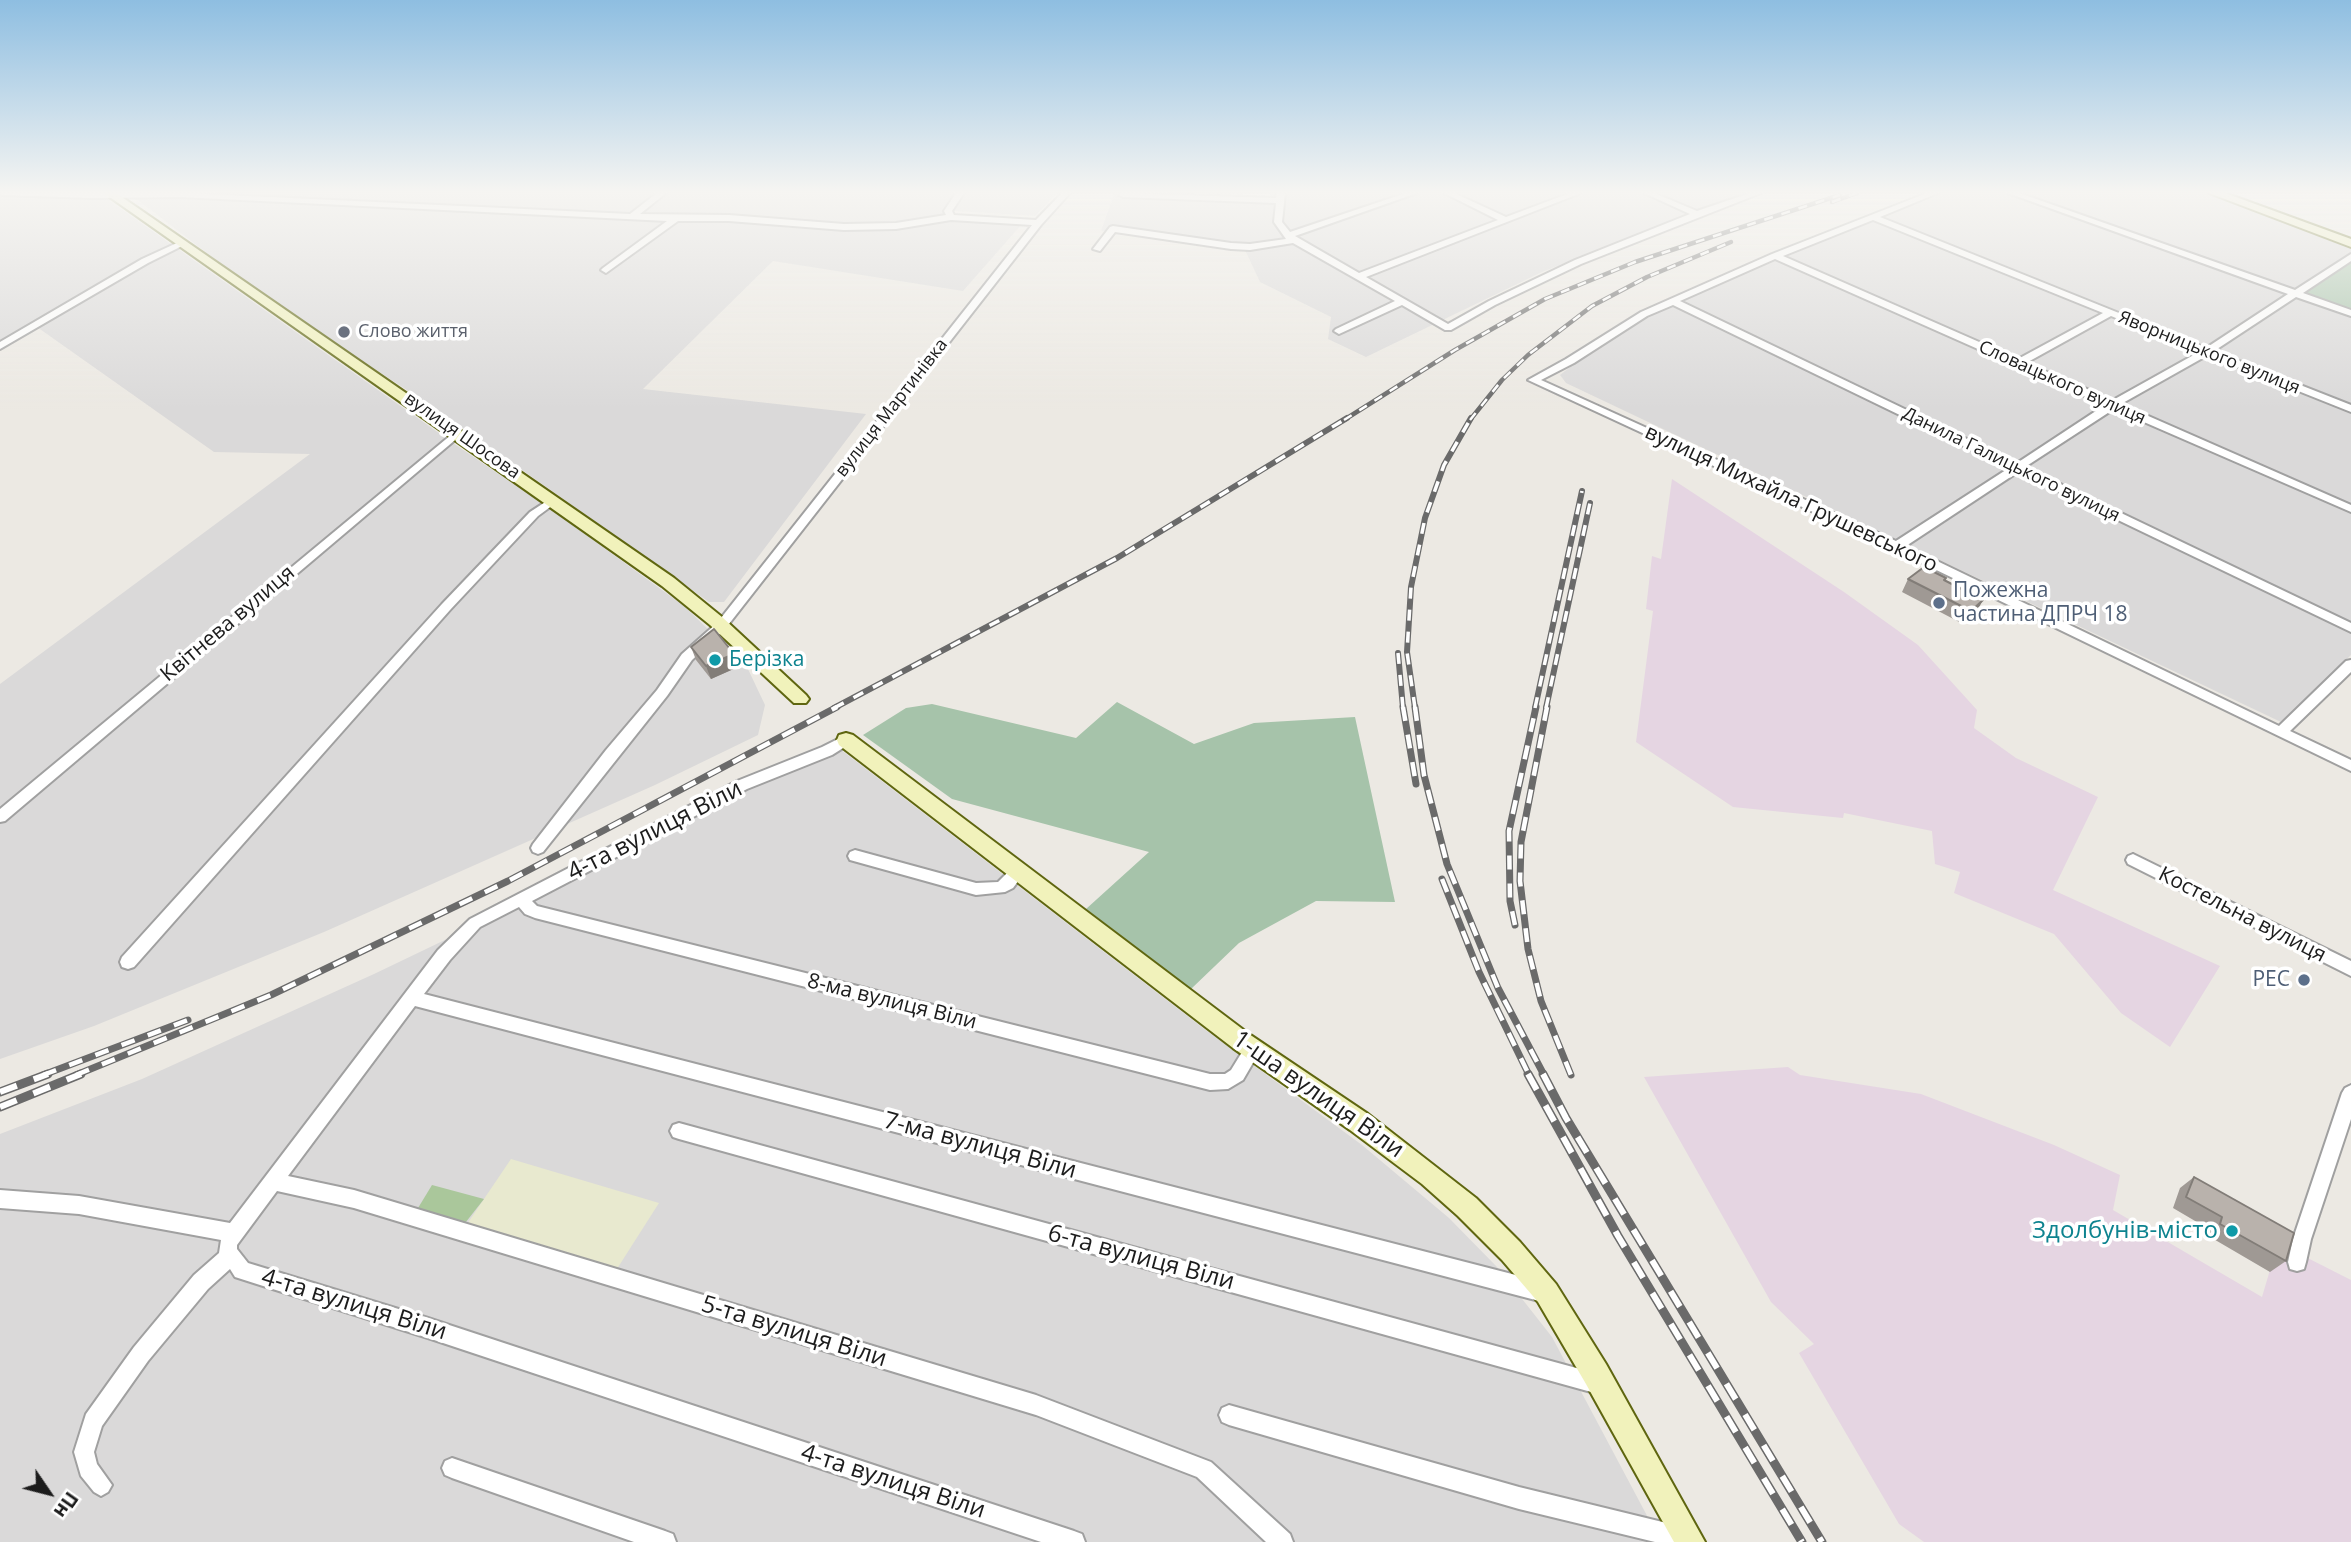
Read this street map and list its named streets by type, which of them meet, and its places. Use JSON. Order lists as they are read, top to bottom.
{
  "streets": {
    "main road": ["вулиця Шосова", "1-ша вулиця Віли"],
    "street": [
      "Яворницького вулиця",
      "Словацького вулиця",
      "вулиця Мартинівка",
      "Данила Галицького вулиця",
      "вулиця Михайла Грушевського",
      "Квітнева вулиця",
      "4-та вулиця Віли",
      "Костельна вулиця",
      "8-ма вулиця Віли",
      "7-ма вулиця Віли",
      "6-та вулиця Віли",
      "5-та вулиця Віли"
    ]
  },
  "crossings": [
    ["вулиця Мартинівка", "вулиця Шосова"],
    ["вулиця Шосова", "Квітнева вулиця"],
    ["Данила Галицького вулиця", "вулиця Михайла Грушевського"],
    ["4-та вулиця Віли", "8-ма вулиця Віли"],
    ["4-та вулиця Віли", "1-ша вулиця Віли"],
    ["4-та вулиця Віли", "7-ма вулиця Віли"],
    ["4-та вулиця Віли", "5-та вулиця Віли"],
    ["8-ма вулиця Віли", "1-ша вулиця Віли"],
    ["1-ша вулиця Віли", "7-ма вулиця Віли"],
    ["1-ша вулиця Віли", "6-та вулиця Віли"]
  ],
  "places": [
    "Слово життя",
    "Пожежна частина ДПРЧ 18",
    "Берізка",
    "РЕС",
    "Здолбунів-місто"
  ],
  "north": "bottom right"
}
